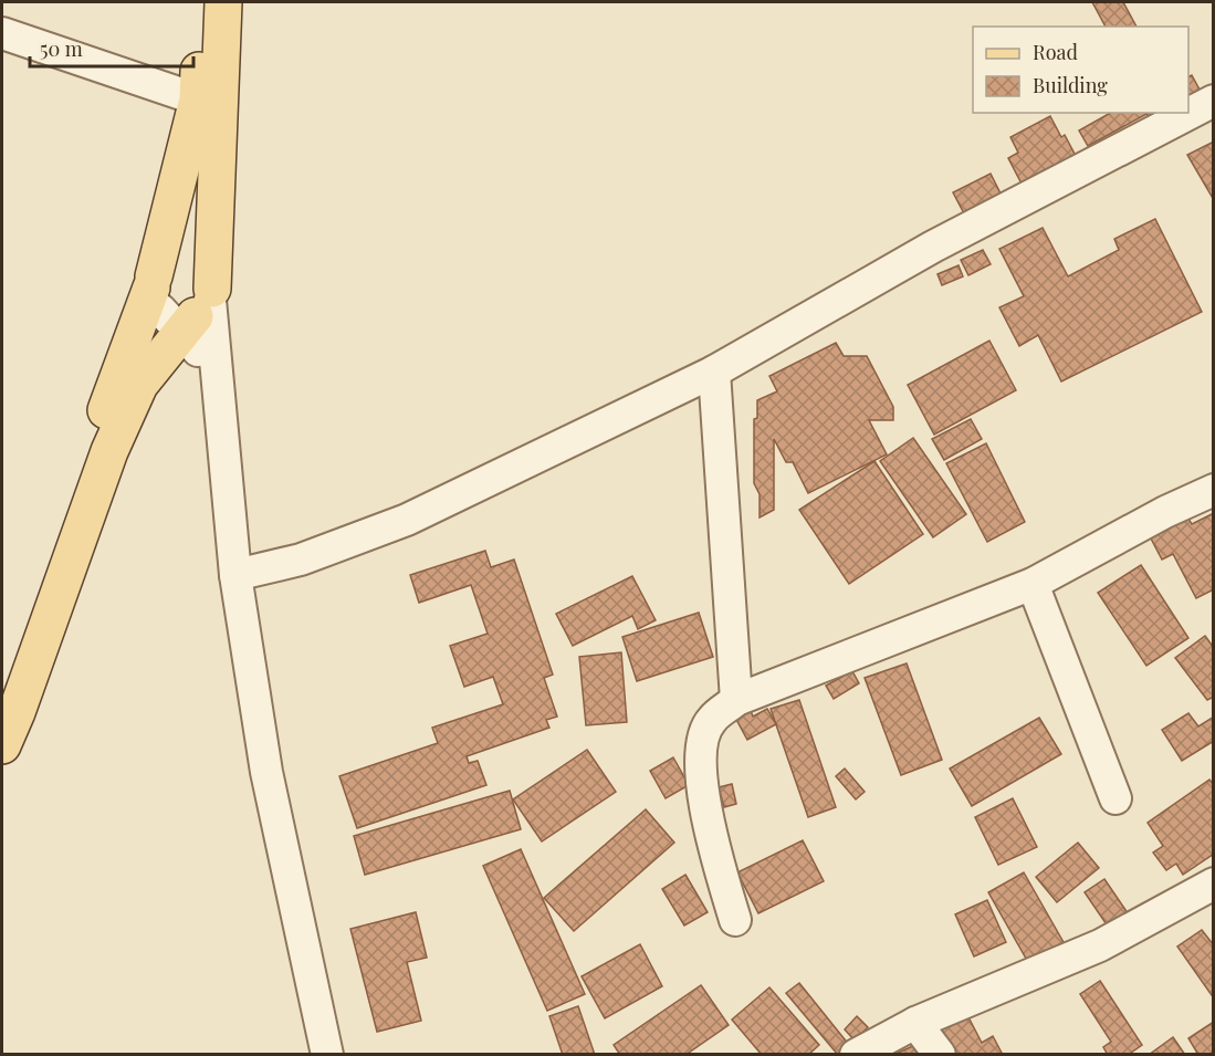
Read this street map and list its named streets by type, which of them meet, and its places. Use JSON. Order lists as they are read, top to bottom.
{
  "legend": ["Road", "Building"],
  "scale_bar": "50 m"
}
